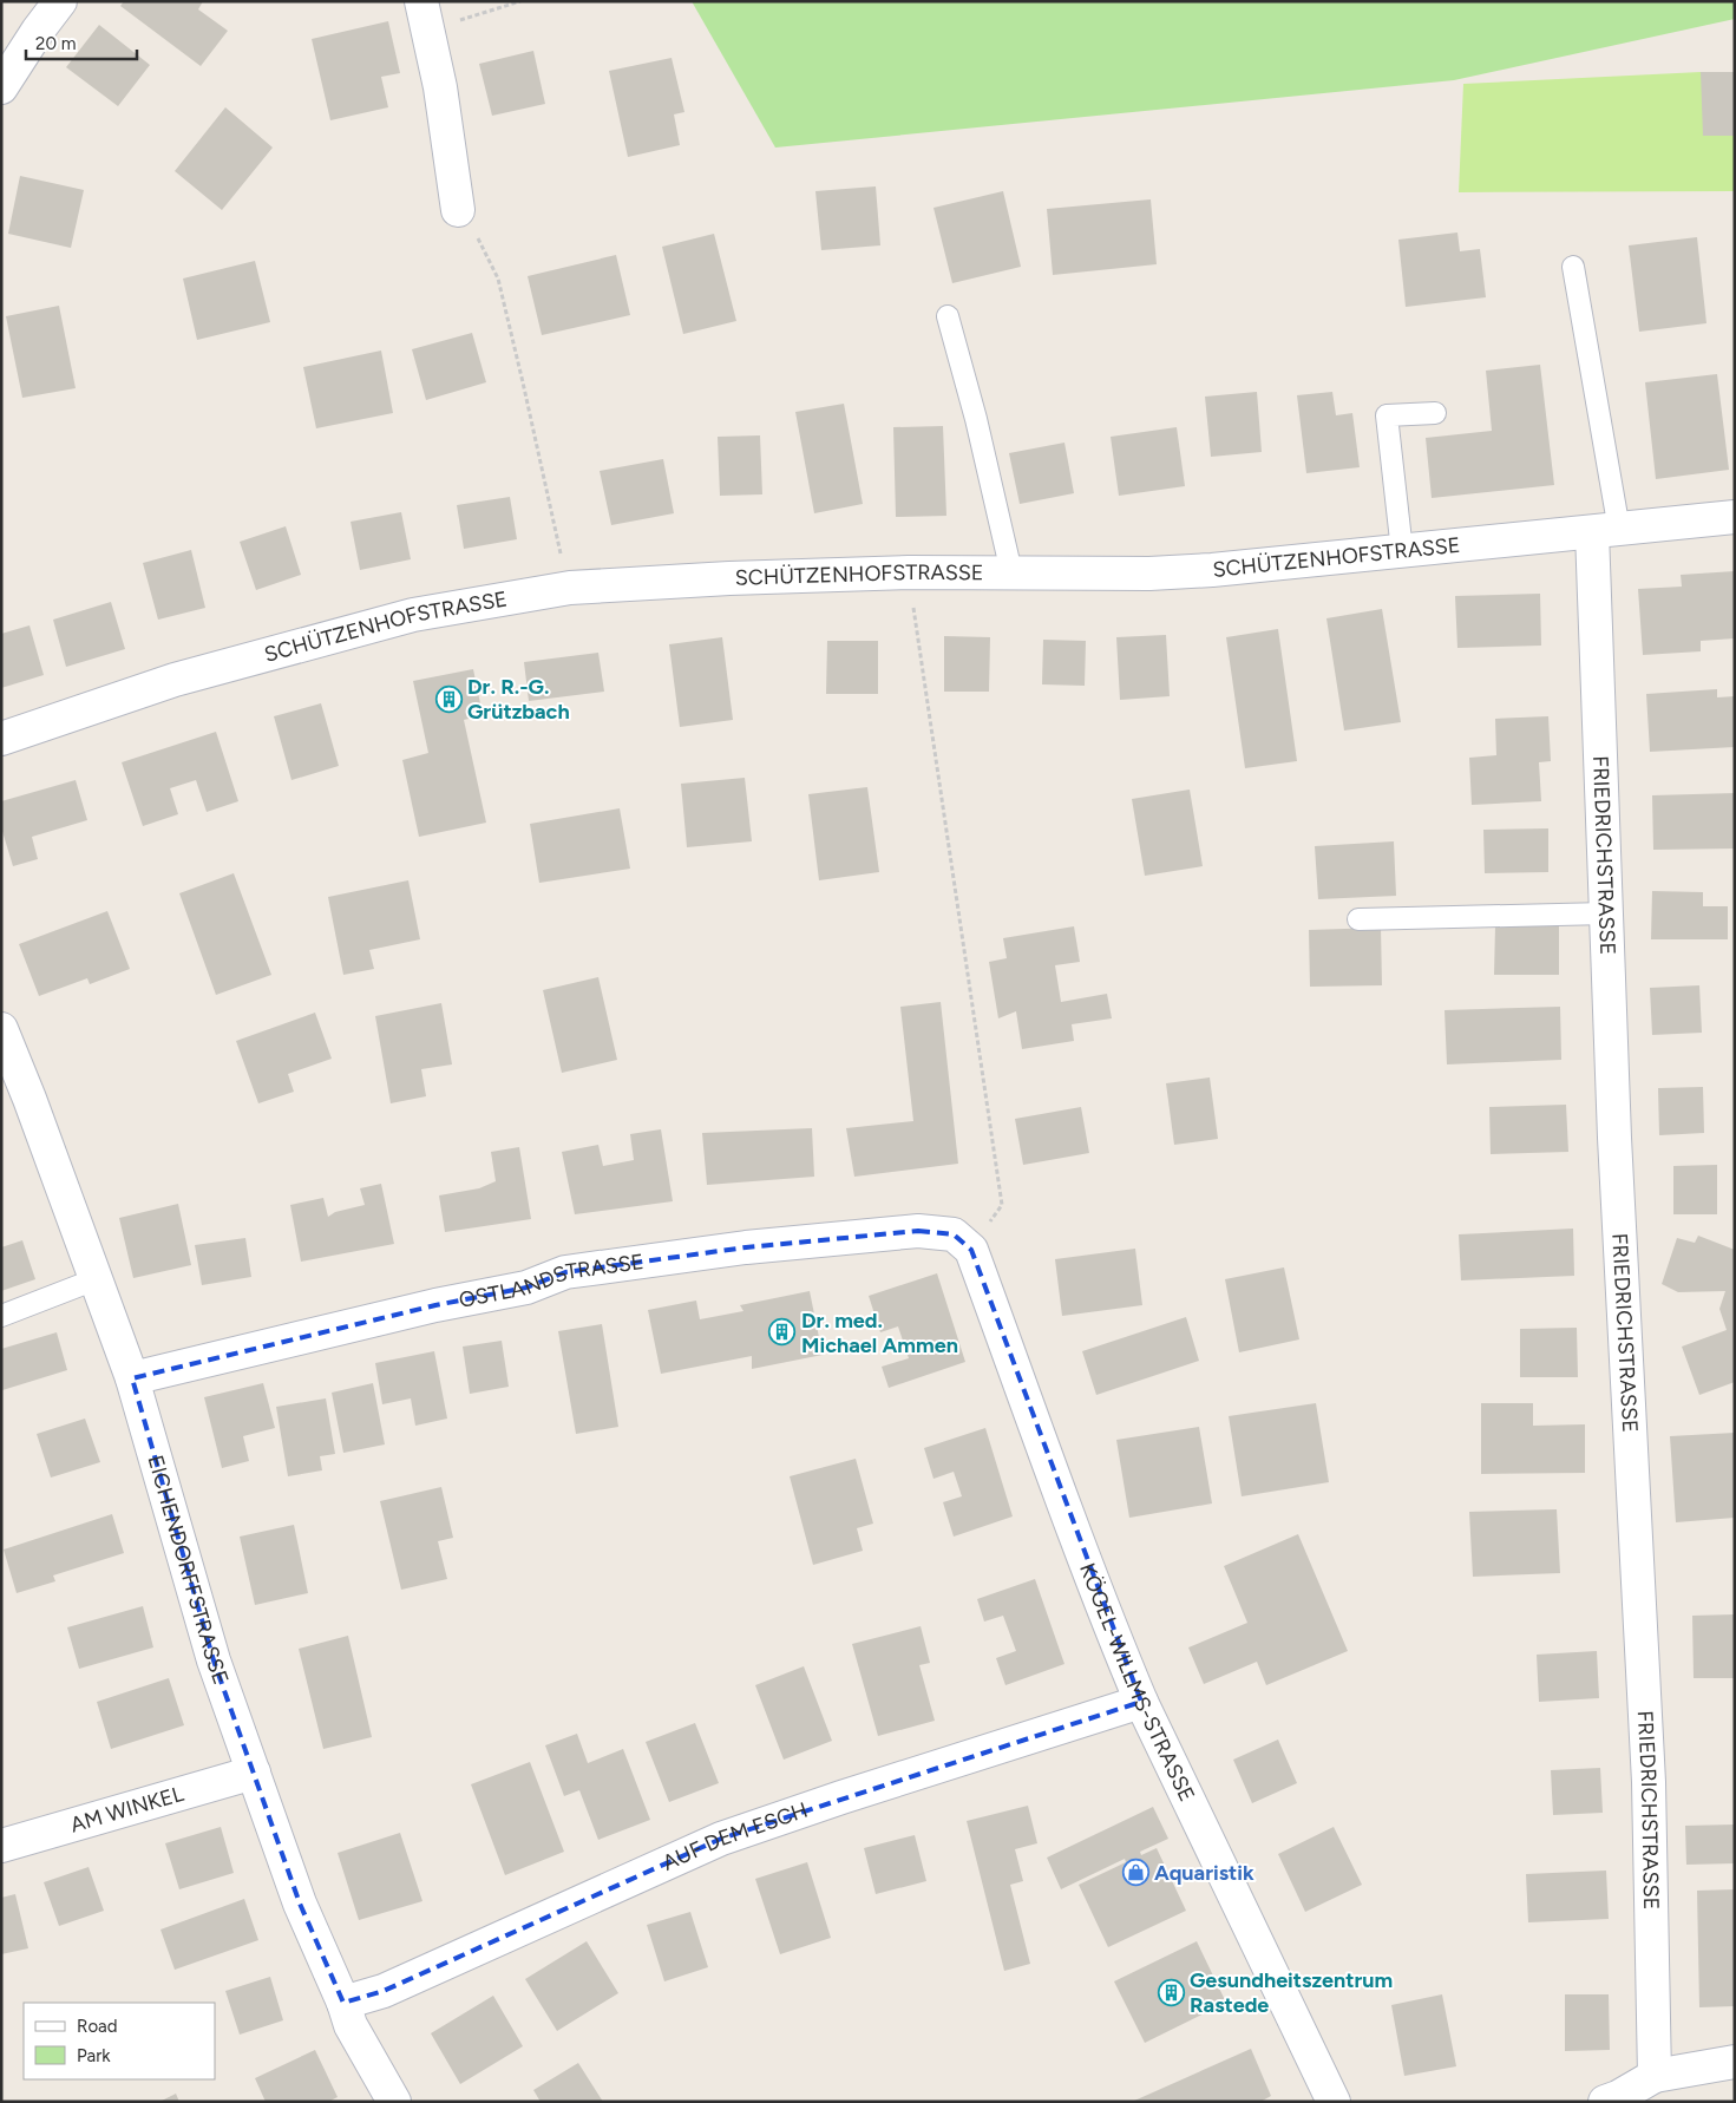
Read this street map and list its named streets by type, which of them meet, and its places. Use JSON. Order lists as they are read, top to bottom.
{
  "streets": {
    "street": [
      "SCHÜTZENHOFSTRASSE",
      "FRIEDRICHSTRASSE",
      "OSTLANDSTRASSE",
      "EICHENDORFFSTRASSE",
      "KÖGEL-WILLMS-STRASSE",
      "AM WINKEL",
      "AUF DEM ESCH"
    ]
  },
  "crossings": [
    ["SCHÜTZENHOFSTRASSE", "FRIEDRICHSTRASSE"],
    ["OSTLANDSTRASSE", "EICHENDORFFSTRASSE"],
    ["OSTLANDSTRASSE", "KÖGEL-WILLMS-STRASSE"],
    ["EICHENDORFFSTRASSE", "AM WINKEL"],
    ["EICHENDORFFSTRASSE", "AUF DEM ESCH"],
    ["KÖGEL-WILLMS-STRASSE", "AUF DEM ESCH"]
  ],
  "places": {
    "building": ["Dr. R.-G. Grützbach", "Dr. med. Michael Ammen", "Gesundheitszentrum Rastede"],
    "shop": ["Aquaristik"]
  },
  "legend": ["Road", "Park"],
  "scale_bar": "20 m"
}
